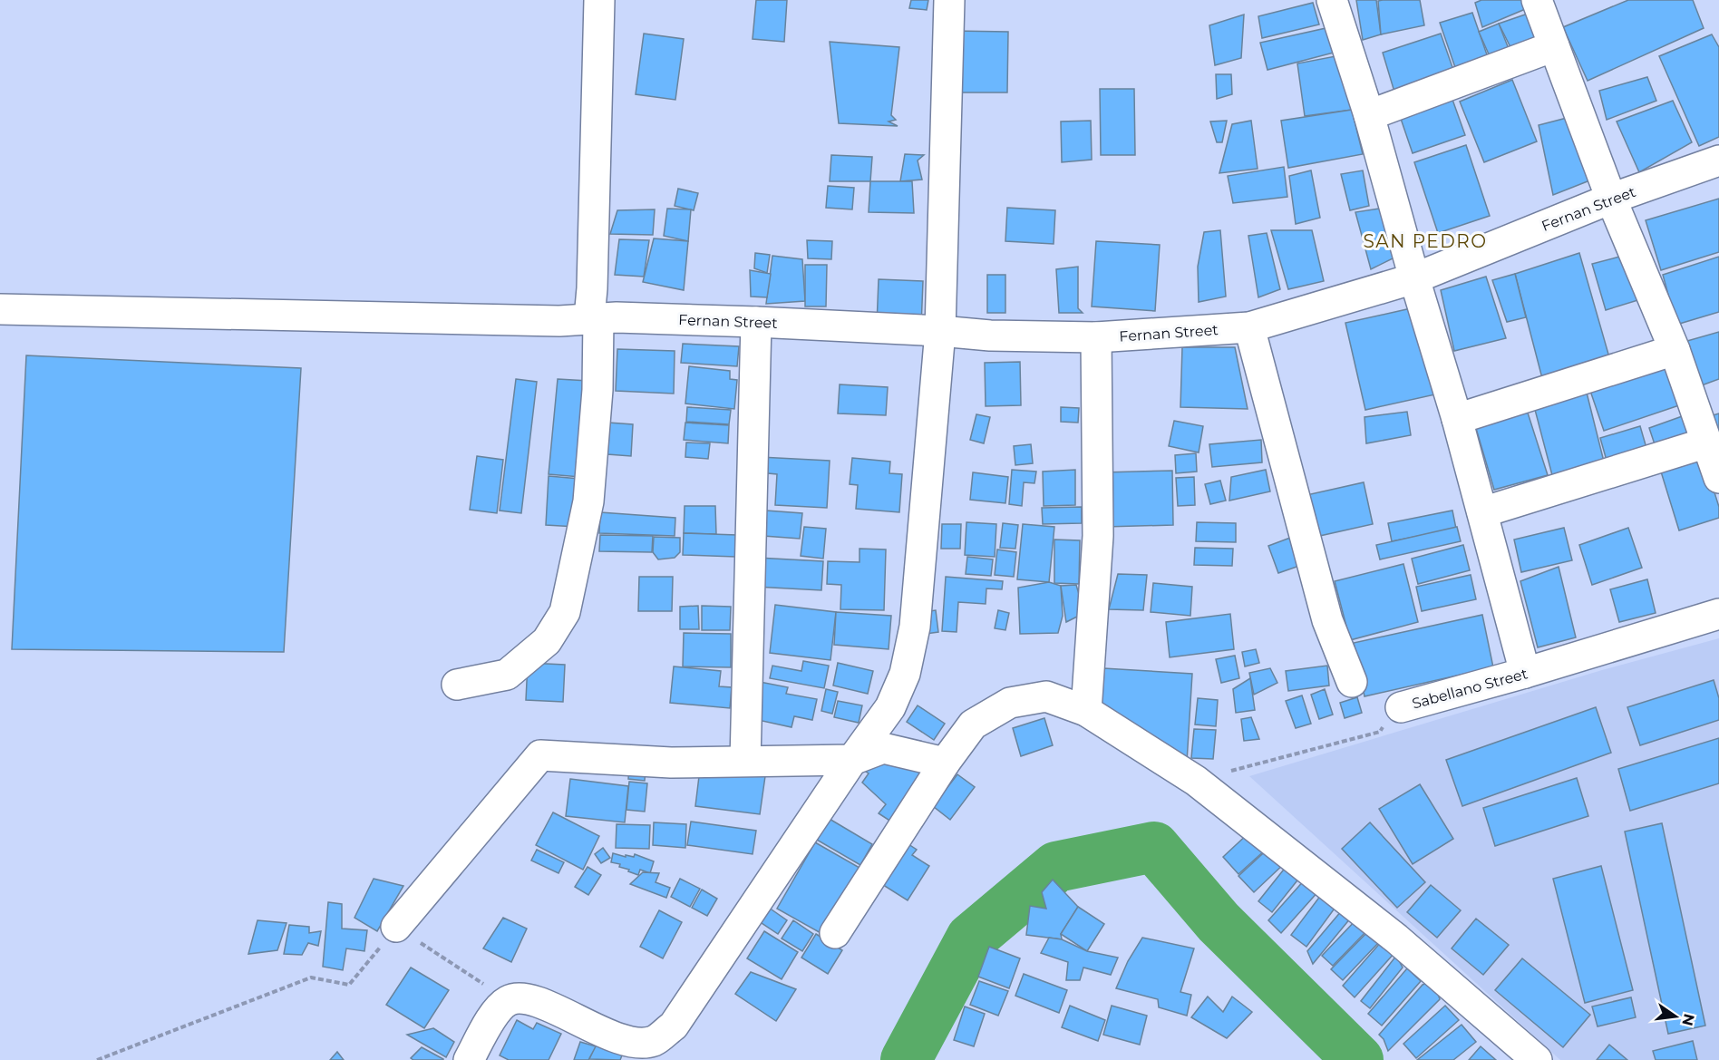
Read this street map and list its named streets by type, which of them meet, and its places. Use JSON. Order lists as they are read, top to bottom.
{
  "streets": {
    "street": ["Fernan Street", "Sabellano Street"]
  },
  "districts": ["SAN PEDRO"],
  "north": "right"
}
